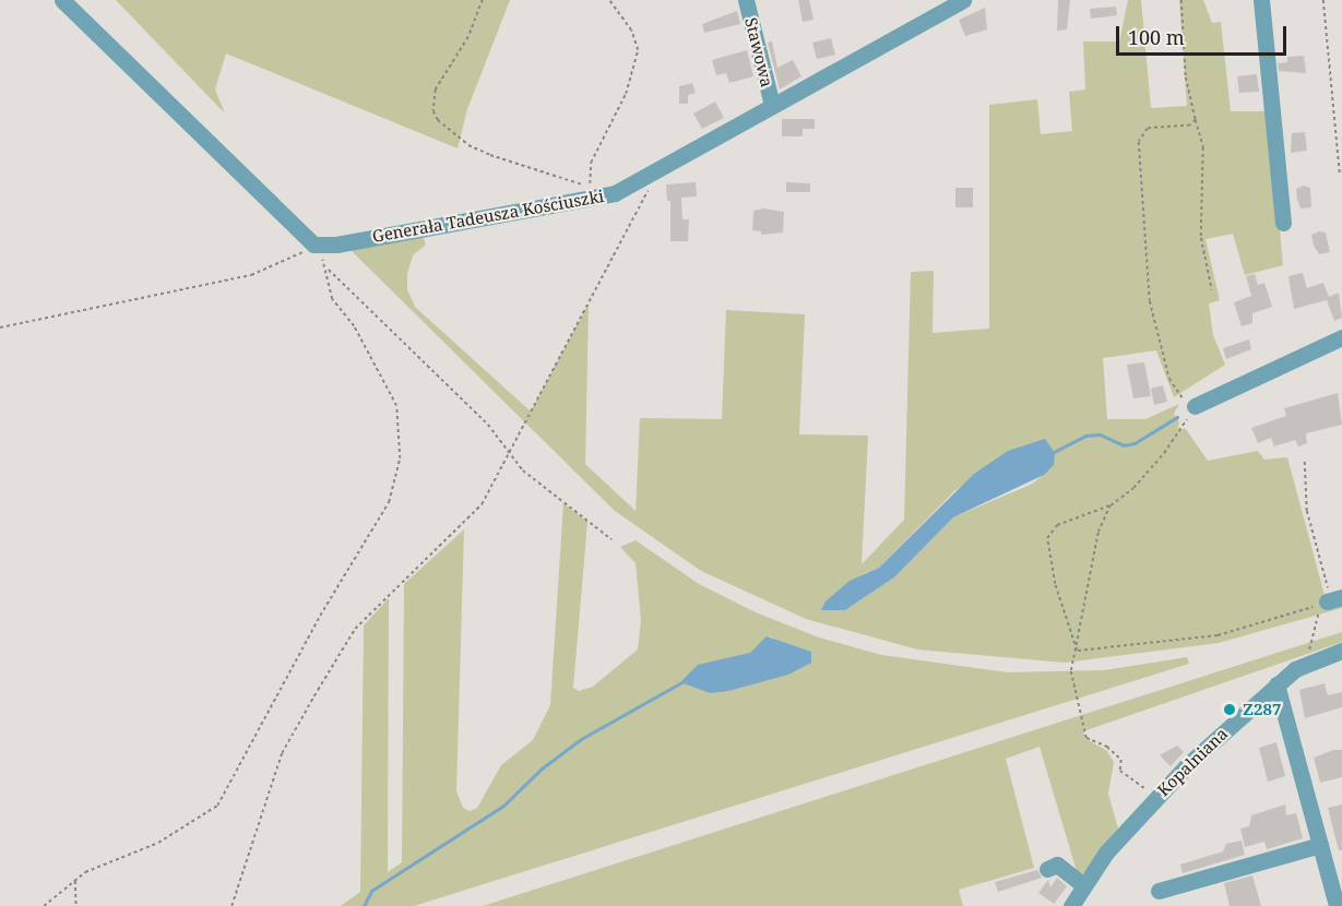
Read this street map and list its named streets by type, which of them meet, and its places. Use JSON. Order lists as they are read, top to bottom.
{
  "streets": {
    "street": ["Stawowa", "Generała Tadeusza Kościuszki", "Kopalniana"]
  },
  "crossings": [
    ["Stawowa", "Generała Tadeusza Kościuszki"]
  ],
  "places": ["Z287"],
  "scale_bar": "100 m"
}
